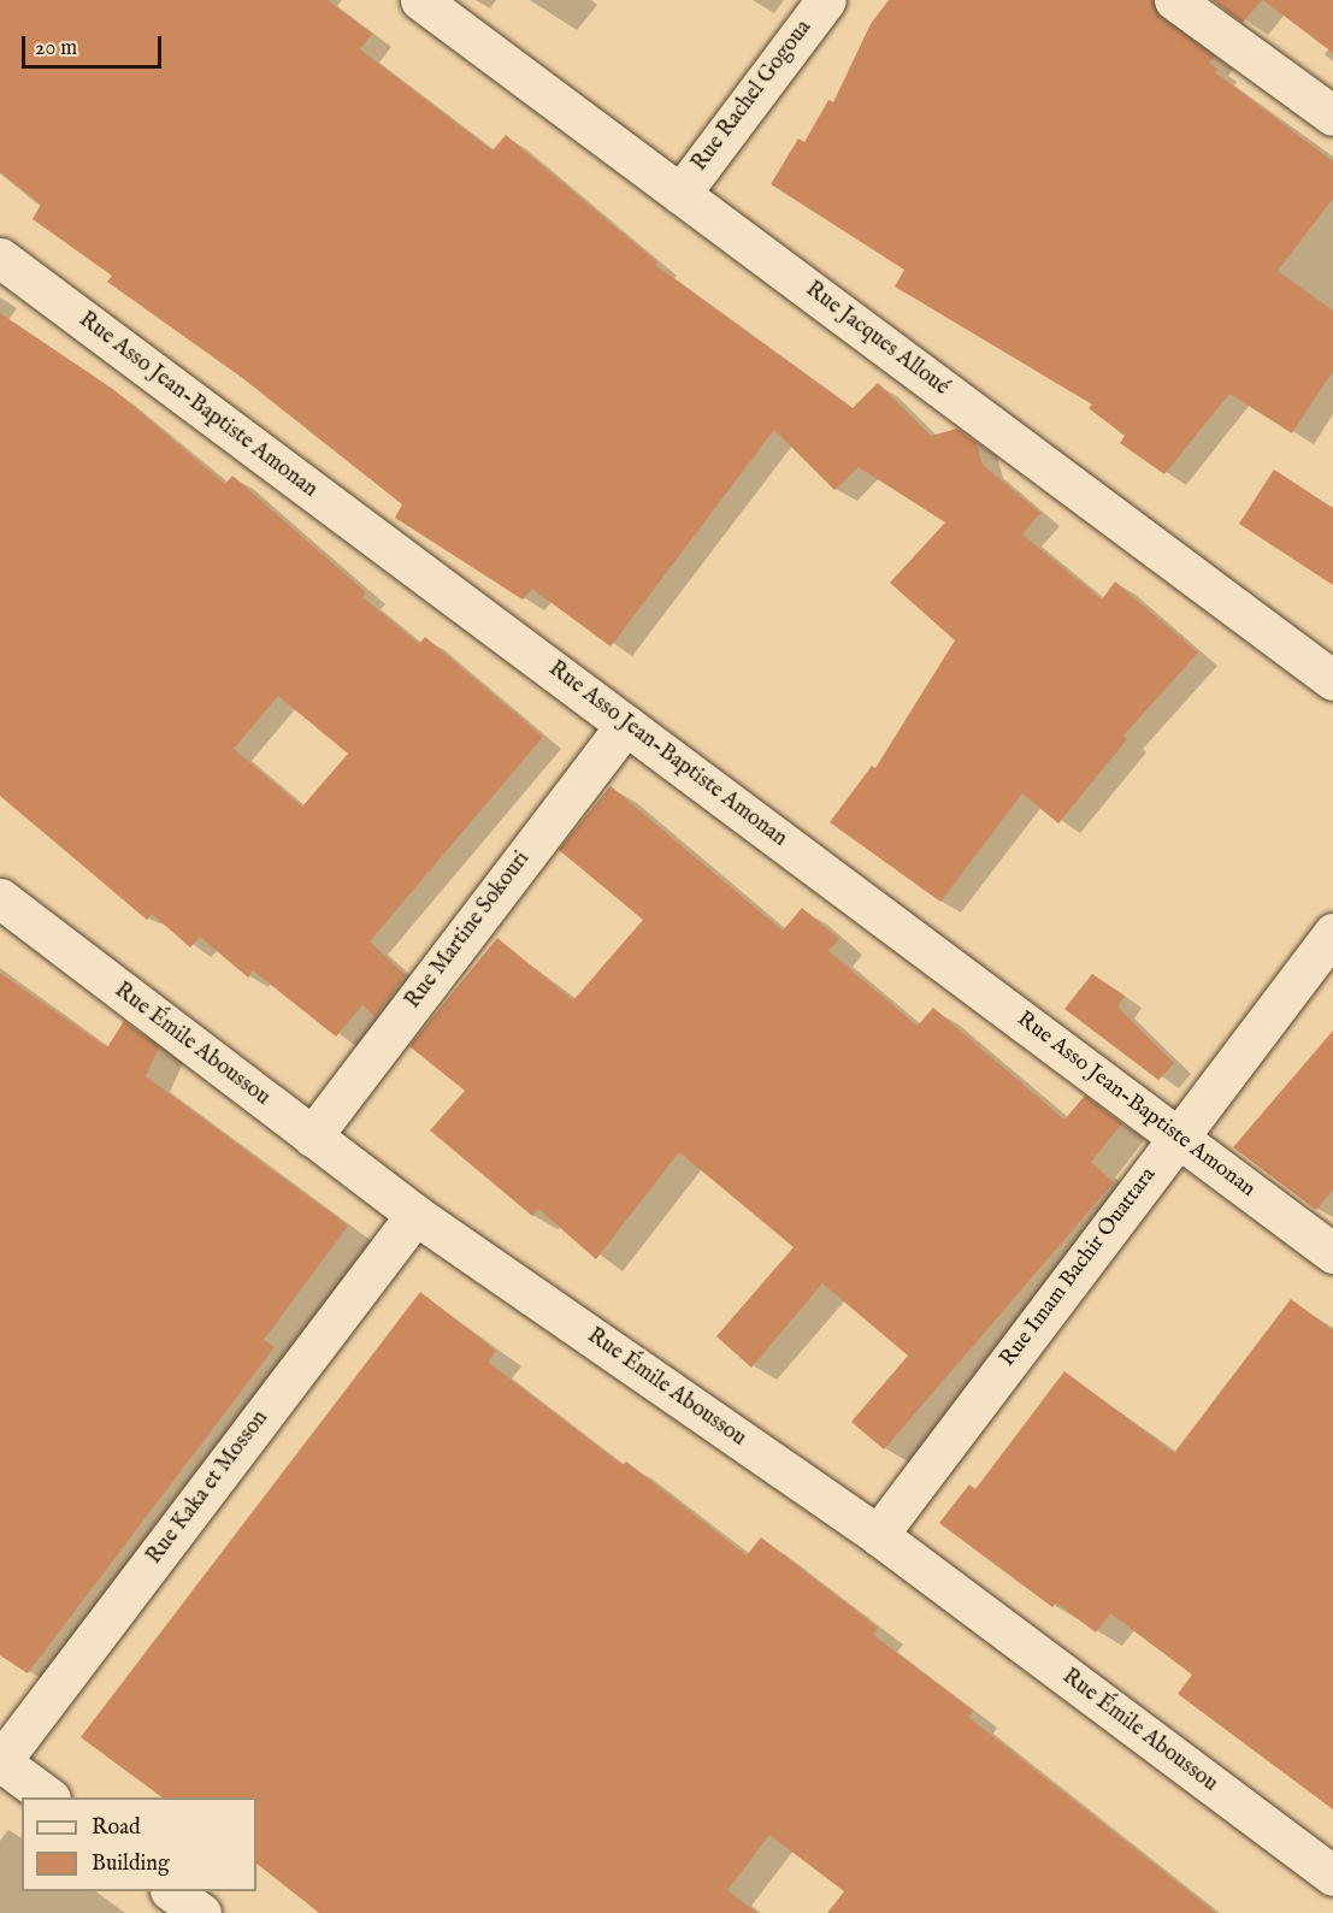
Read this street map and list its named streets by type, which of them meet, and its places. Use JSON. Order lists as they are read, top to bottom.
{
  "streets": {
    "street": [
      "Rue Rachel Gogoua",
      "Rue Jacques Alloué",
      "Rue Asso Jean-Baptiste Amonan",
      "Rue Martine Sokouri",
      "Rue Émile Aboussou",
      "Rue Imam Bachir Ouattara",
      "Rue Kaka et Mosson"
    ]
  },
  "crossings": [
    ["Rue Rachel Gogoua", "Rue Jacques Alloué"],
    ["Rue Asso Jean-Baptiste Amonan", "Rue Martine Sokouri"],
    ["Rue Asso Jean-Baptiste Amonan", "Rue Imam Bachir Ouattara"],
    ["Rue Martine Sokouri", "Rue Émile Aboussou"],
    ["Rue Émile Aboussou", "Rue Imam Bachir Ouattara"],
    ["Rue Émile Aboussou", "Rue Kaka et Mosson"]
  ],
  "legend": ["Road", "Building"],
  "scale_bar": "20 m"
}
